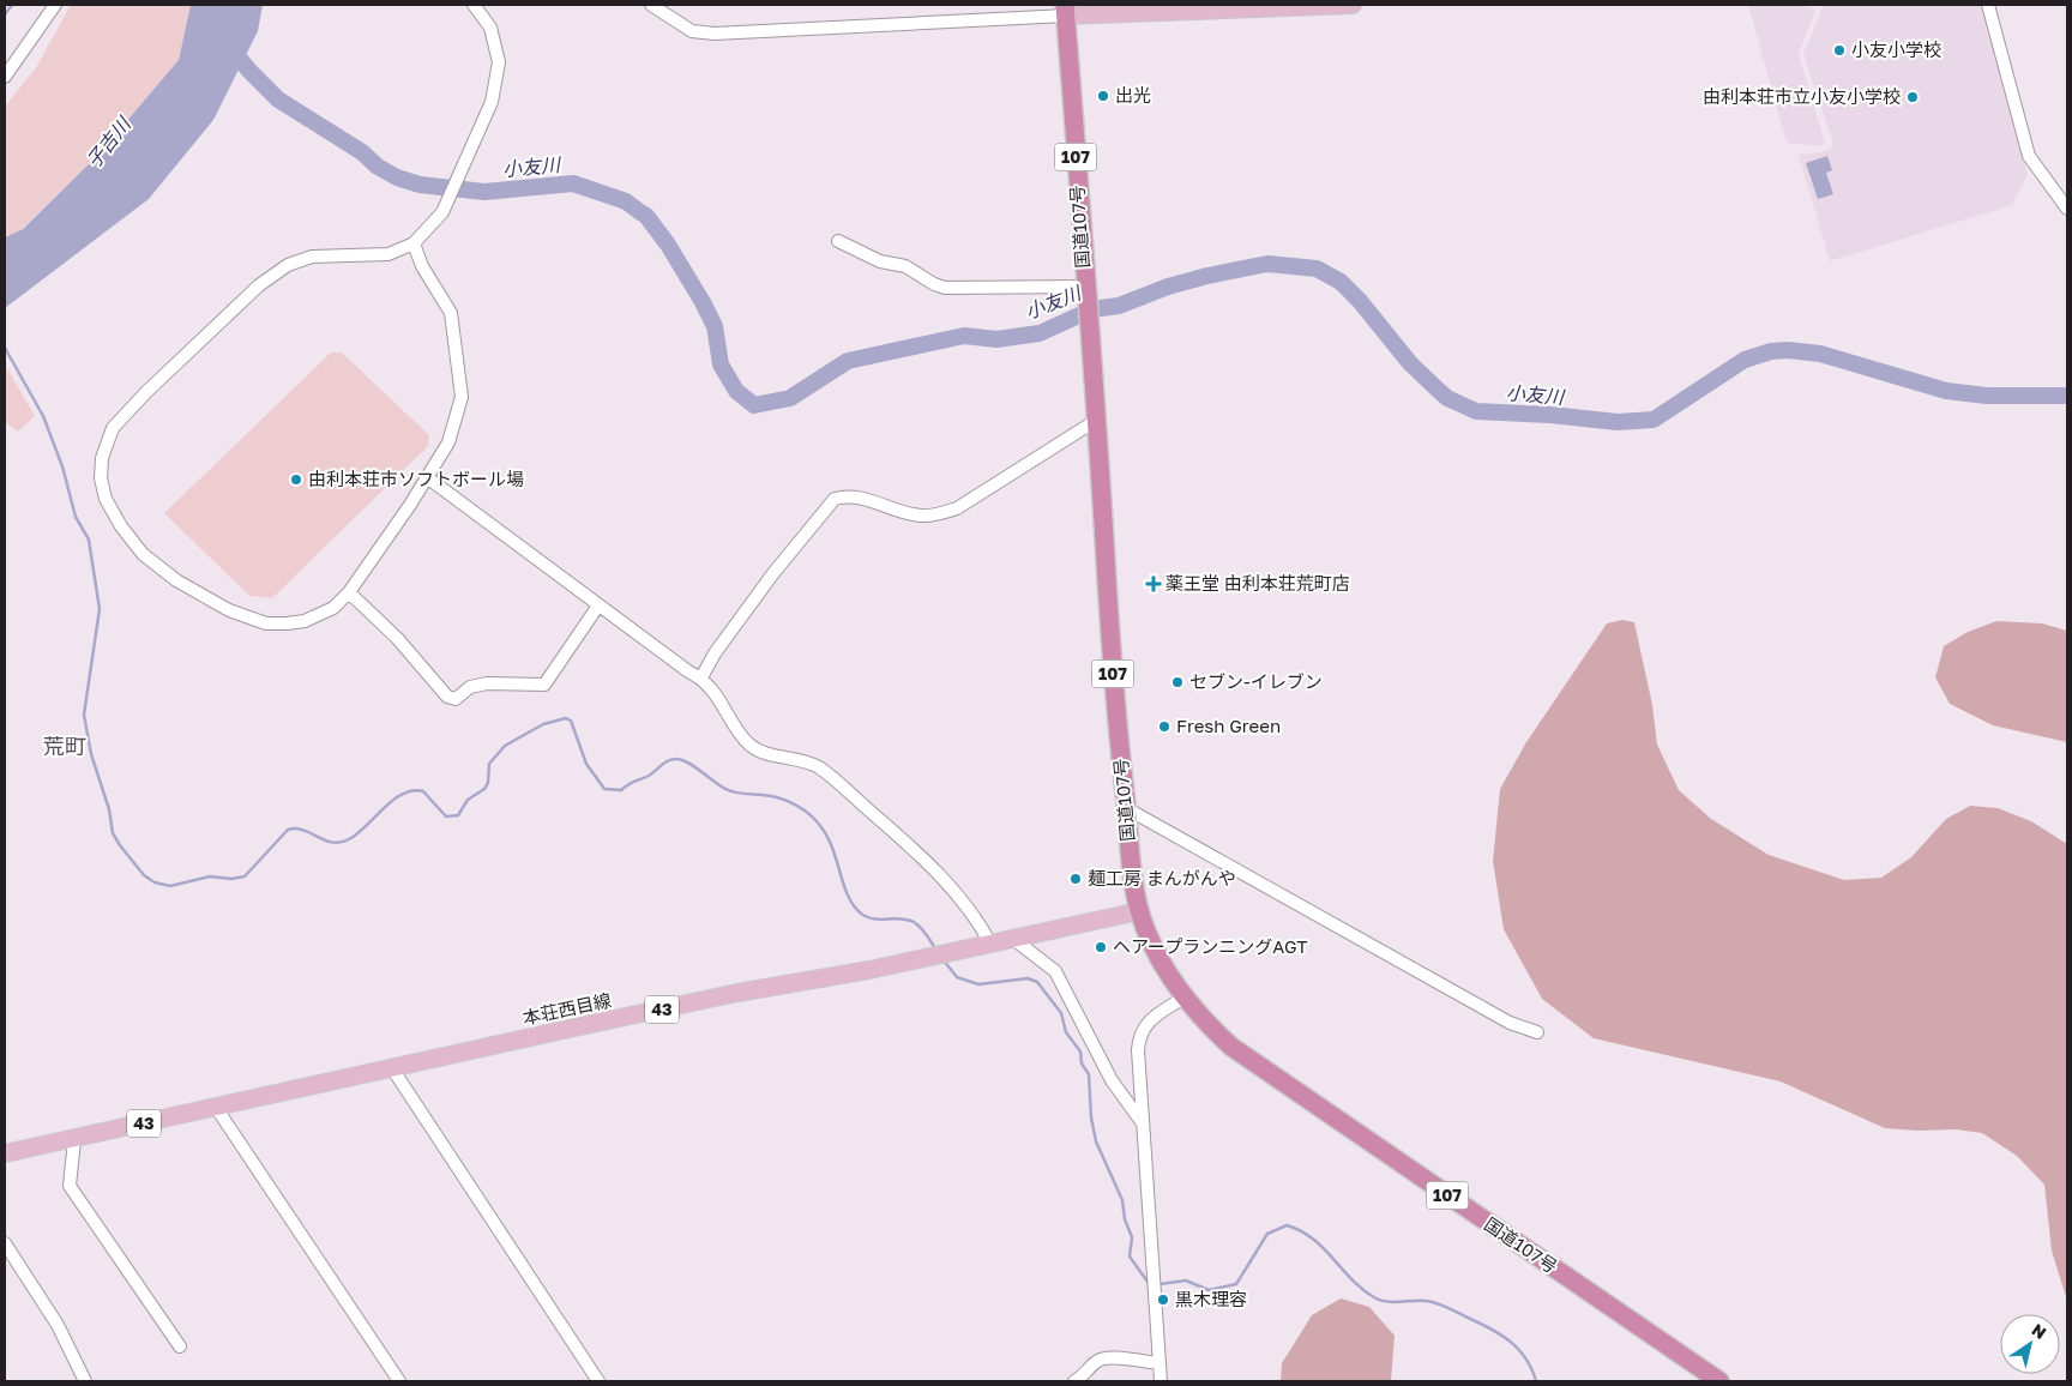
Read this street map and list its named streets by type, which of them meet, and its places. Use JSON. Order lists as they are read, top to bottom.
{
  "streets": {
    "highway": ["107", "国道107号"],
    "main road": ["本荘西目線", "43"]
  },
  "crossings": [
    ["国道107号", "本荘西目線"]
  ],
  "districts": ["荒町"],
  "water": ["子吉川", "小友川"],
  "places": {
    "other": [
      "小友小学校",
      "出光",
      "由利本荘市立小友小学校",
      "由利本荘市ソフトボール場",
      "セブン-イレブン",
      "Fresh Green",
      "麺工房 まんがんや",
      "ヘアープランニングAGT",
      "黒木理容"
    ],
    "health": ["薬王堂 由利本荘荒町店"]
  },
  "north": "top right"
}
